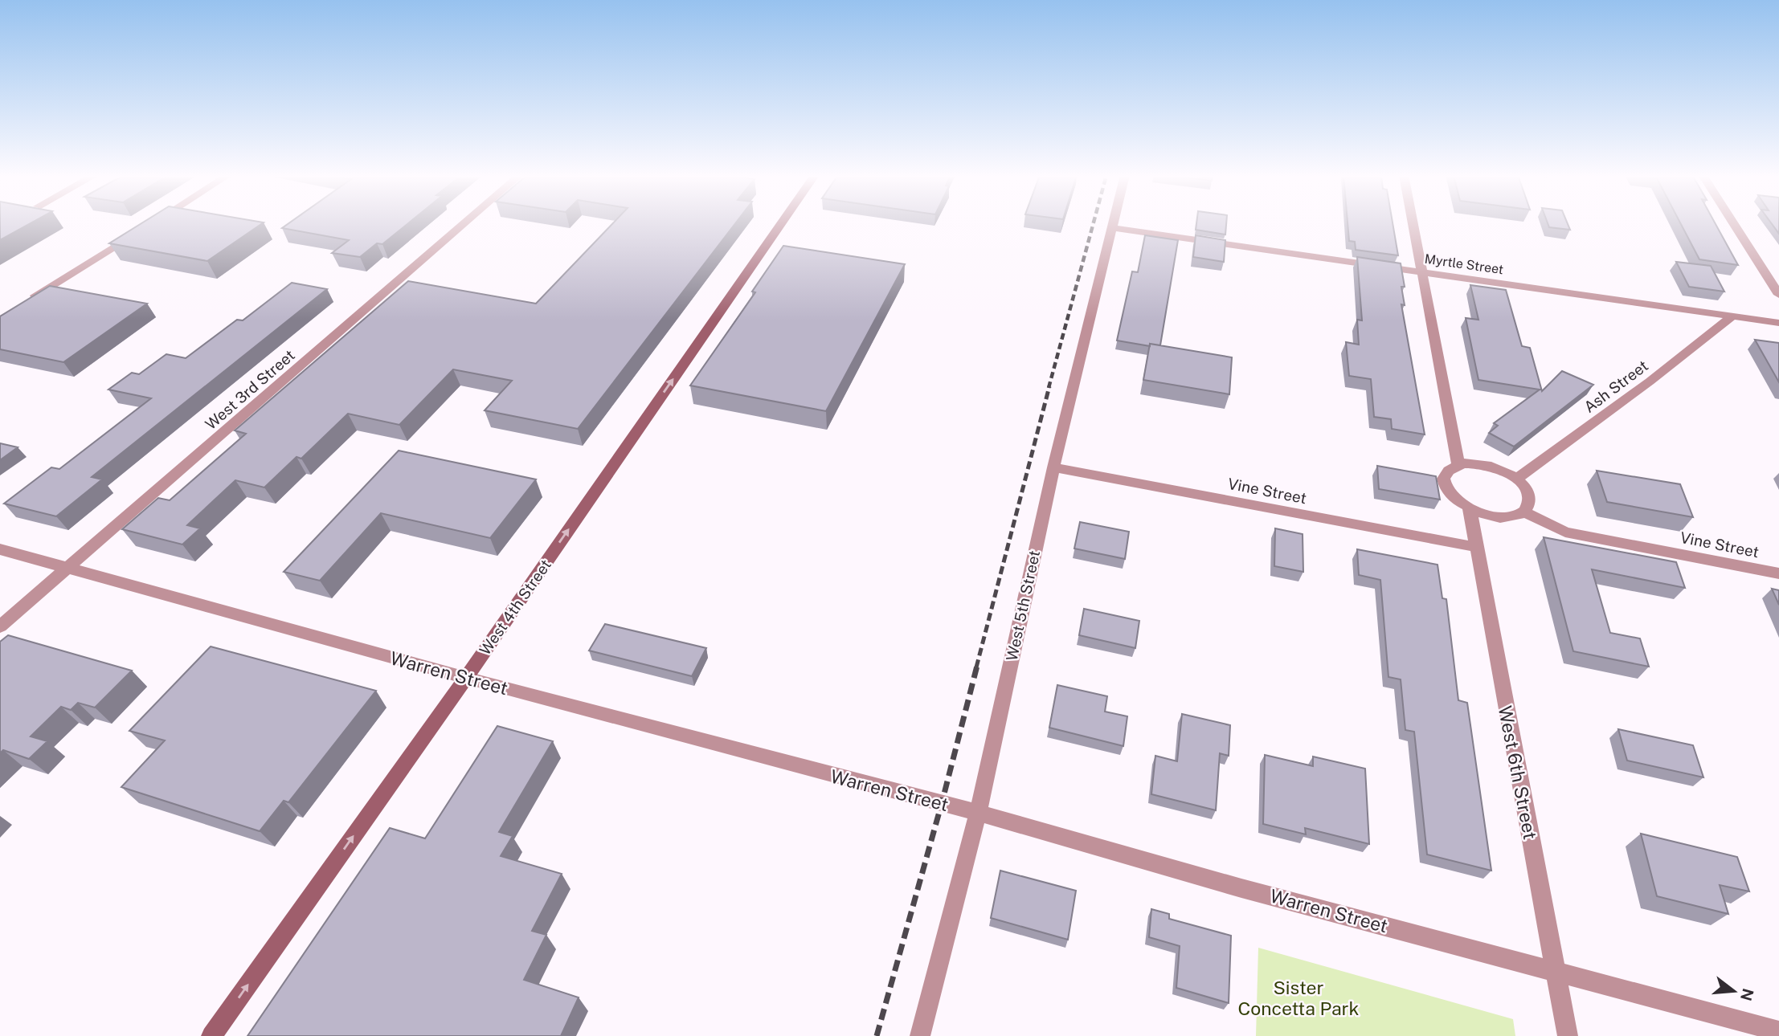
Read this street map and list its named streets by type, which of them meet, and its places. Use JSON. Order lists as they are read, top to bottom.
{
  "streets": {
    "main road": ["West 4th Street"],
    "street": [
      "Myrtle Street",
      "Ash Street",
      "West 3rd Street",
      "Vine Street",
      "West 5th Street",
      "Warren Street",
      "West 6th Street"
    ]
  },
  "crossings": [
    ["Myrtle Street", "Ash Street"],
    ["Myrtle Street", "West 5th Street"],
    ["West 3rd Street", "Warren Street"],
    ["Vine Street", "West 5th Street"],
    ["Vine Street", "West 6th Street"],
    ["West 5th Street", "Warren Street"],
    ["West 4th Street", "Warren Street"],
    ["Warren Street", "West 6th Street"]
  ],
  "one_way": ["West 4th Street"],
  "parks": ["Sister Concetta Park"],
  "north": "right"
}
